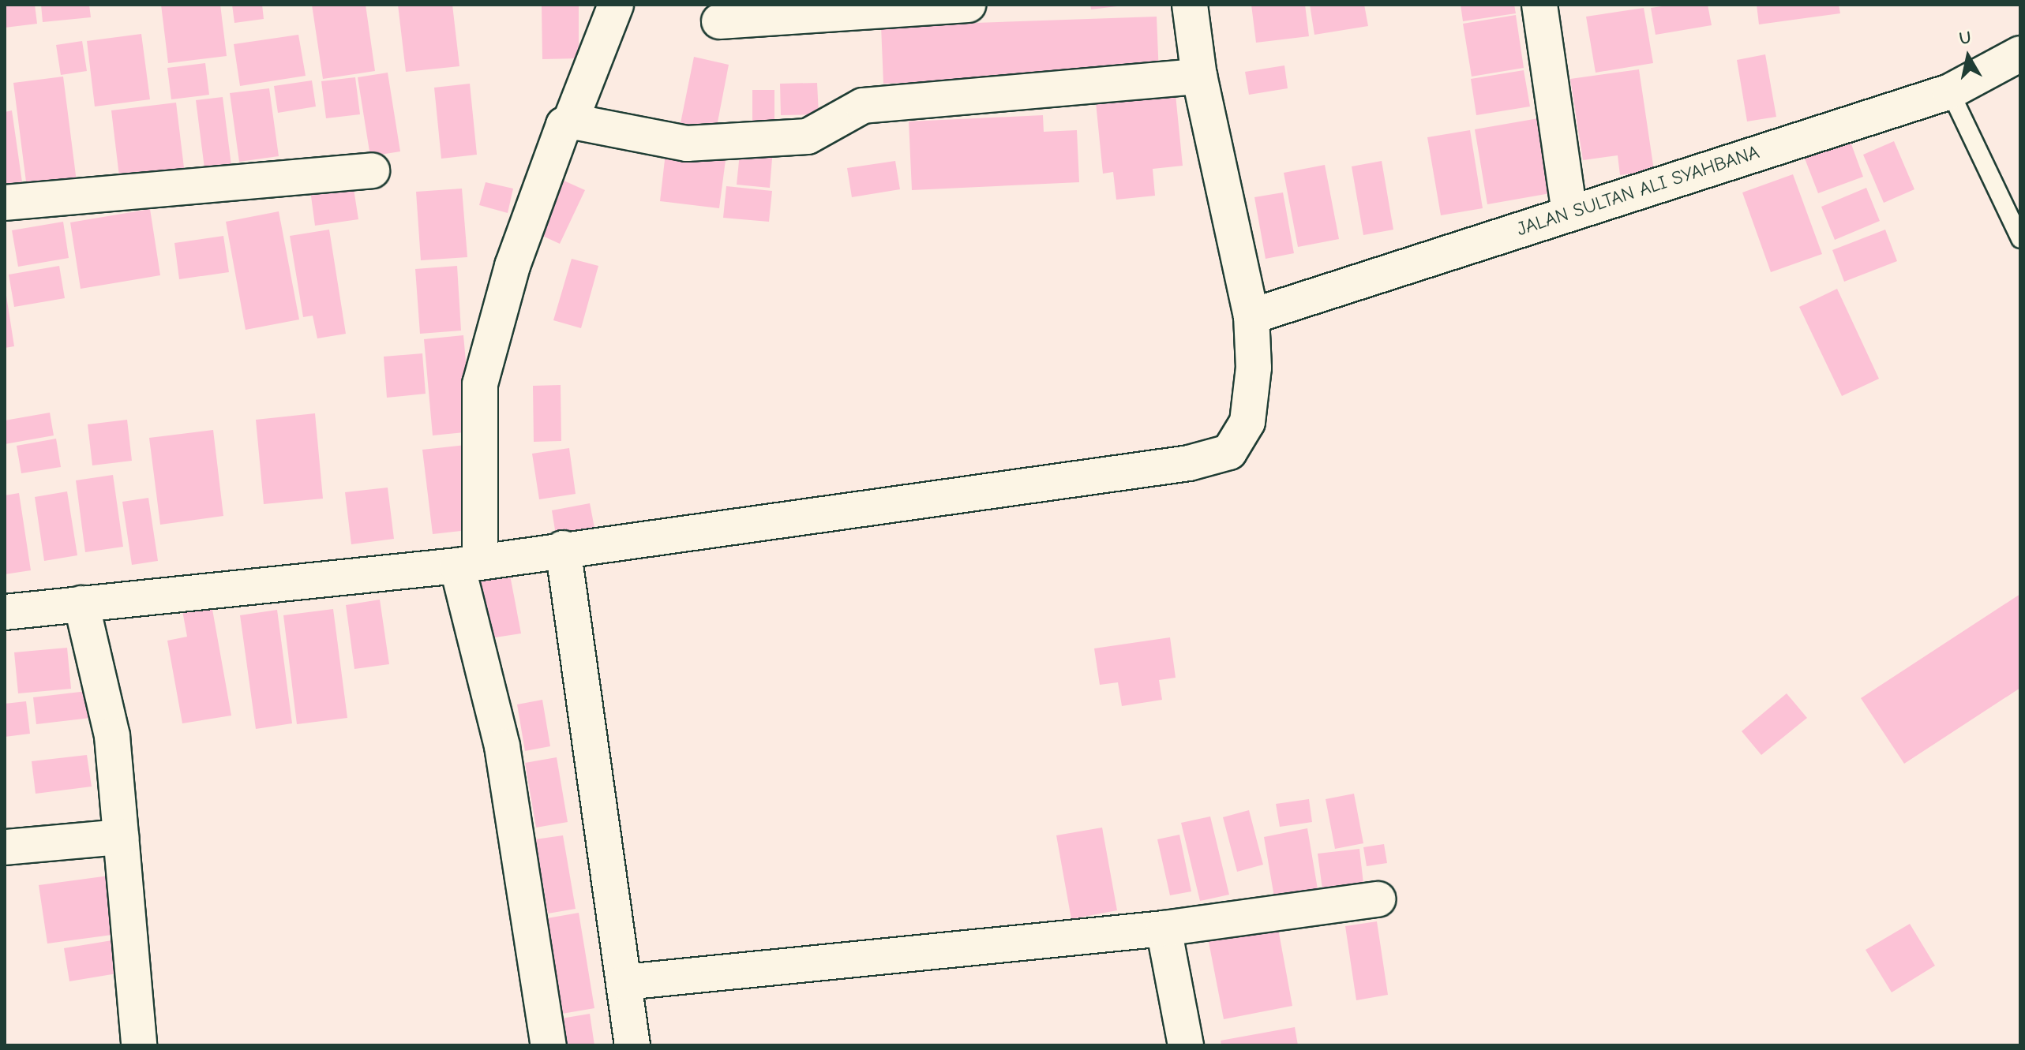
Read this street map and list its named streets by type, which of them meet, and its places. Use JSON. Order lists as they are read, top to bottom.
{
  "streets": {
    "street": ["JALAN SULTAN ALI SYAHBANA"]
  },
  "north": "top"
}
